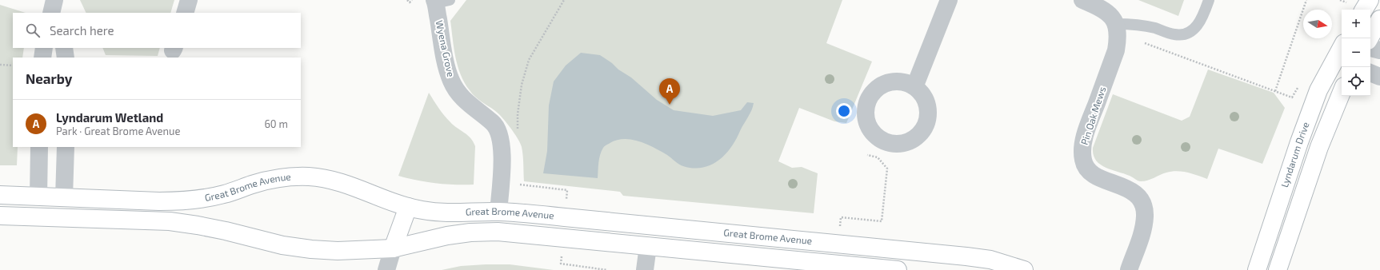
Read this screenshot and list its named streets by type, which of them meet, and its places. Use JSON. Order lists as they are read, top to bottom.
{
  "streets": {
    "street": [
      "Wyena Grove",
      "Pin Oak Mews",
      "Lyndarum Drive",
      "Great Brome Avenue"
    ]
  },
  "crossings": [
    ["Wyena Grove", "Great Brome Avenue"]
  ],
  "north": "right",
  "page": {
    "map_buttons": ["+", "−"],
    "search": "Search here",
    "heading": "Nearby",
    "pins": "A",
    "list": [
      {
        "mark": "A",
        "name": "Lyndarum Wetland",
        "note": "Park · Great Brome Avenue",
        "value": "60 m"
      }
    ]
  }
}
